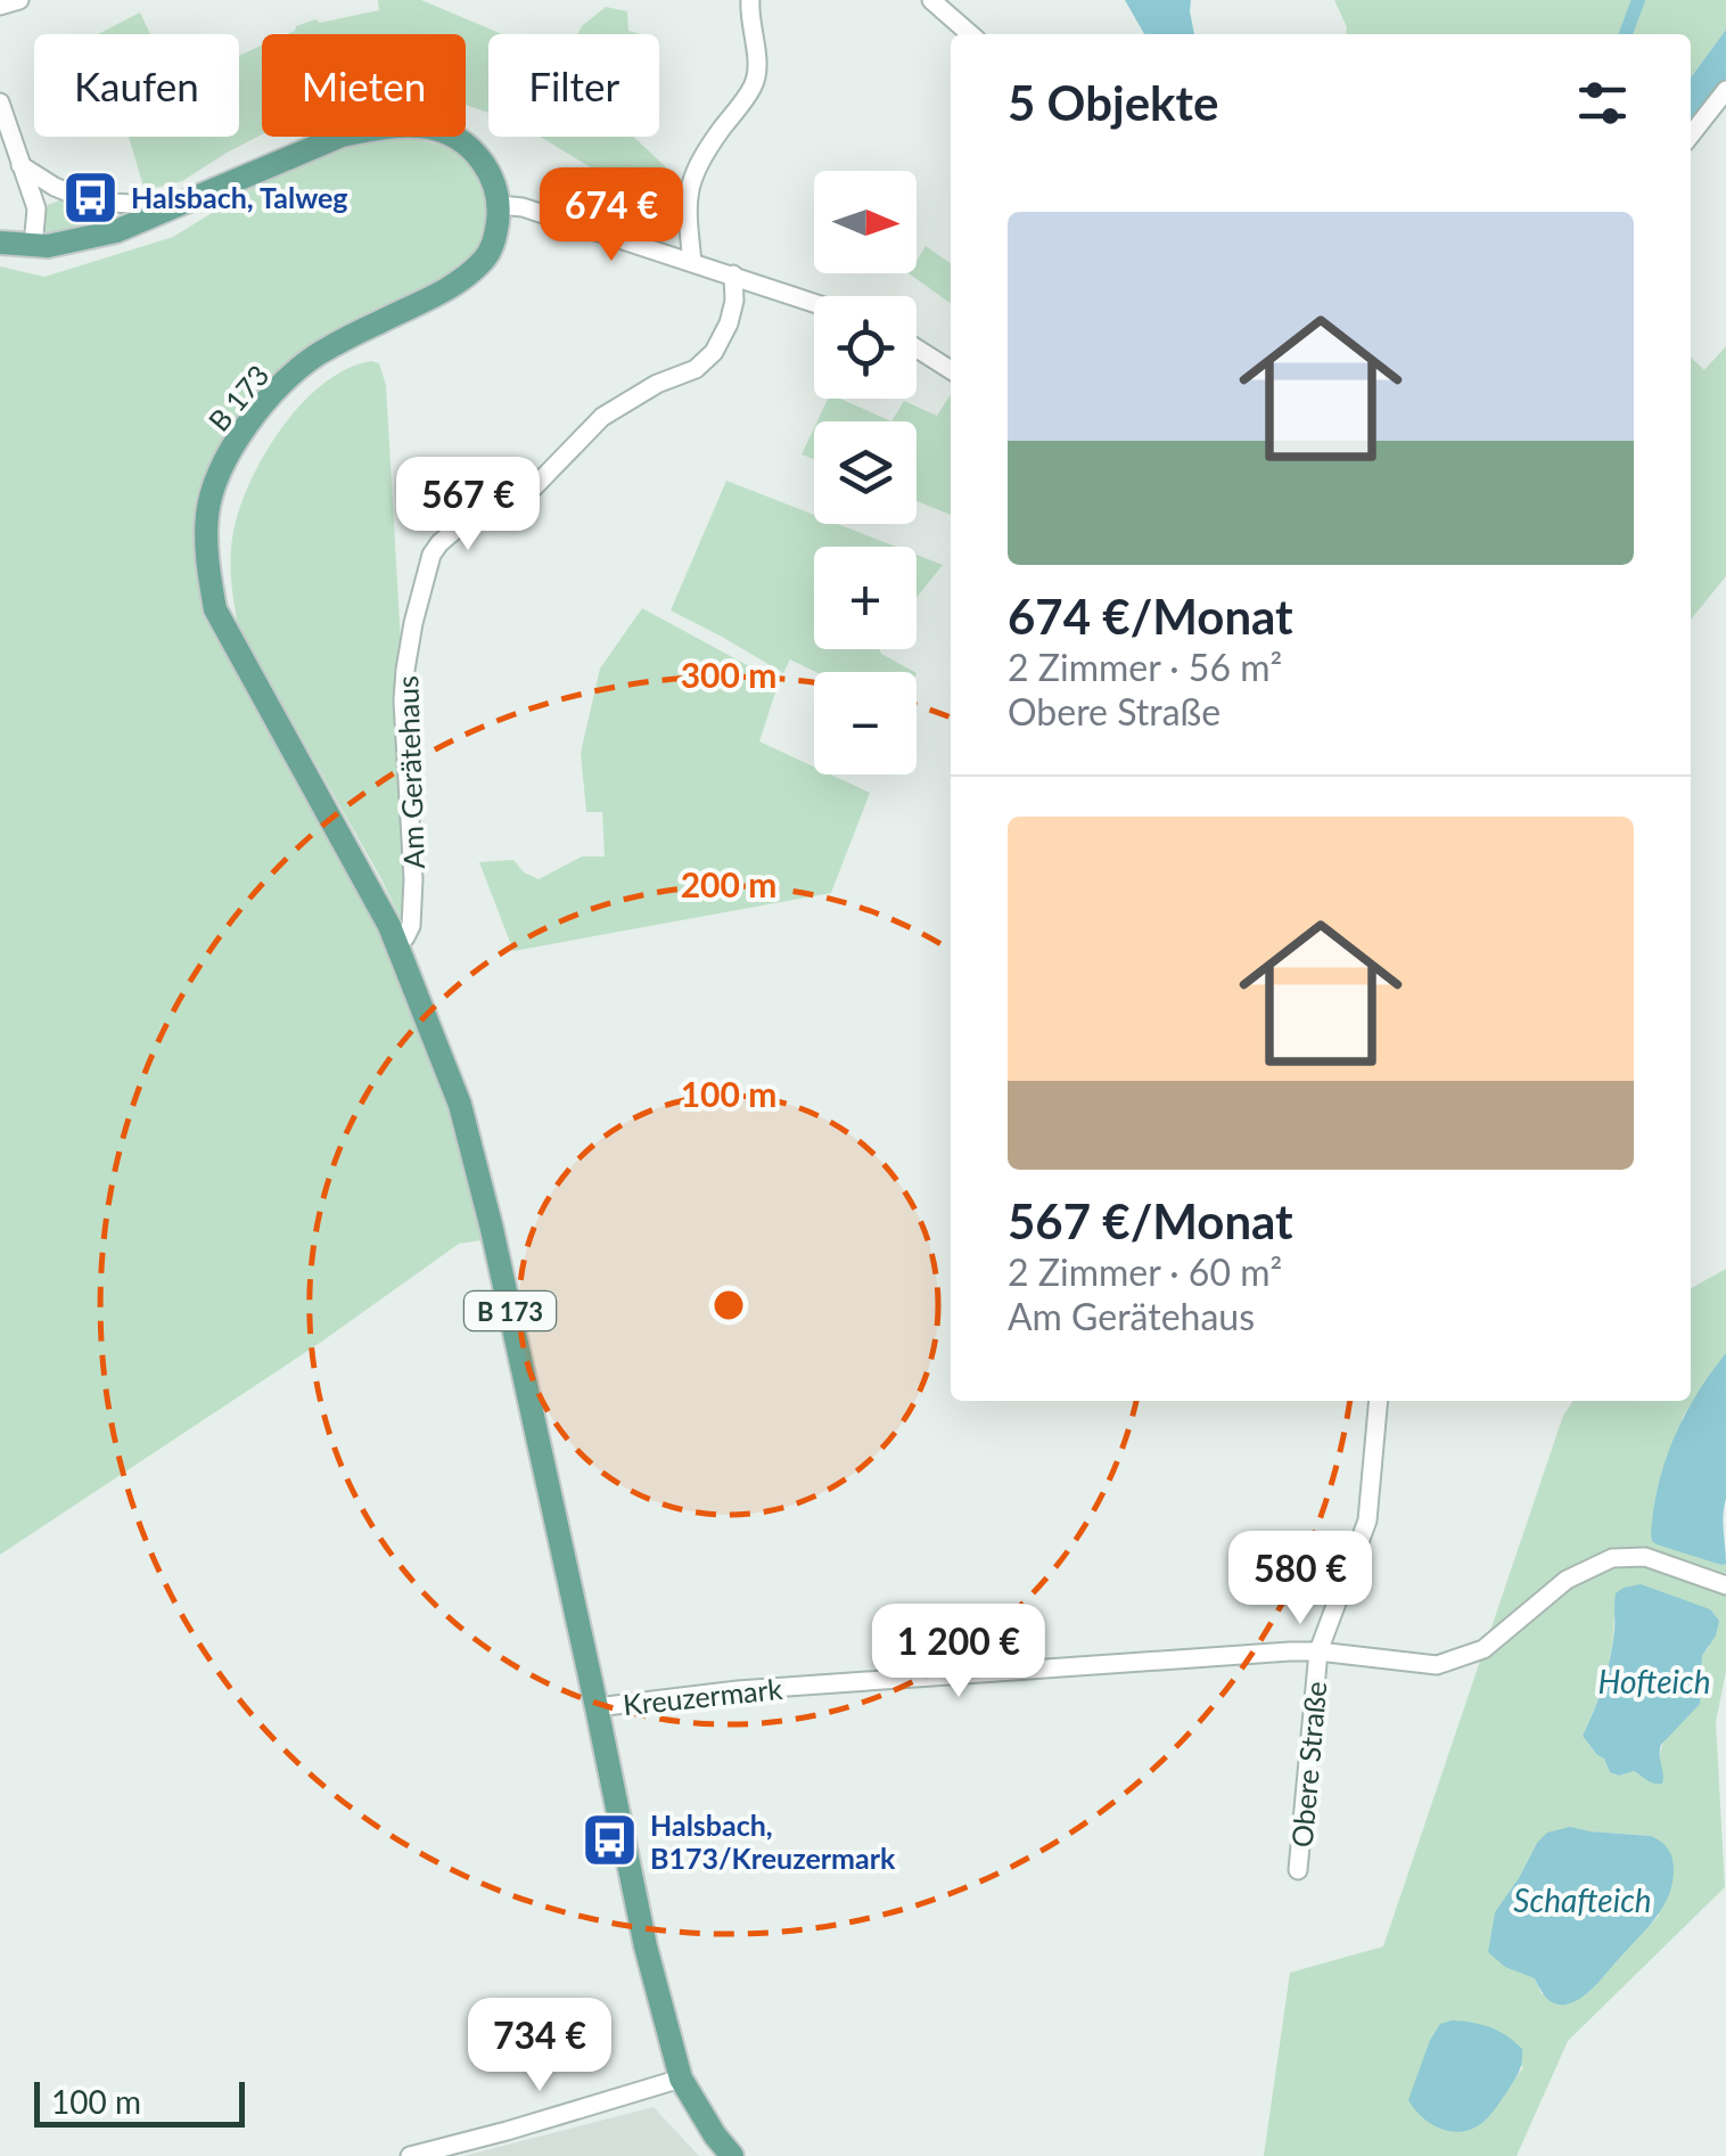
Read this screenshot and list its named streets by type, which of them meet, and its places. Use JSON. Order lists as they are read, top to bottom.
{
  "streets": {
    "main road": ["B 173"],
    "street": ["Am Gerätehaus", "Kreuzermark", "Obere Straße"]
  },
  "crossings": [
    ["B 173", "Am Gerätehaus"],
    ["B 173", "Kreuzermark"],
    ["Kreuzermark", "Obere Straße"]
  ],
  "water": ["Hofteich", "Schafteich"],
  "places": {
    "bus stop": ["Halsbach, Talweg", "Halsbach, B173/Kreuzermark"]
  },
  "scale_bar": "100 m",
  "north": "right",
  "page": {
    "chip": ["Kaufen", "Mieten", "Filter"],
    "heading": "5 Objekte",
    "price": [
      "674 €",
      "567 €",
      "580 €",
      "1 200 €",
      "734 €"
    ],
    "map_buttons": ["+", "−"],
    "list": [
      {
        "name": "674 €/Monat",
        "note": "2 Zimmer · 56 m² · Obere Straße"
      },
      {
        "name": "567 €/Monat",
        "note": "2 Zimmer · 60 m² · Am Gerätehaus"
      }
    ],
    "scale": "100 m"
  },
  "rings": ["300 m", "200 m", "100 m"]
}
